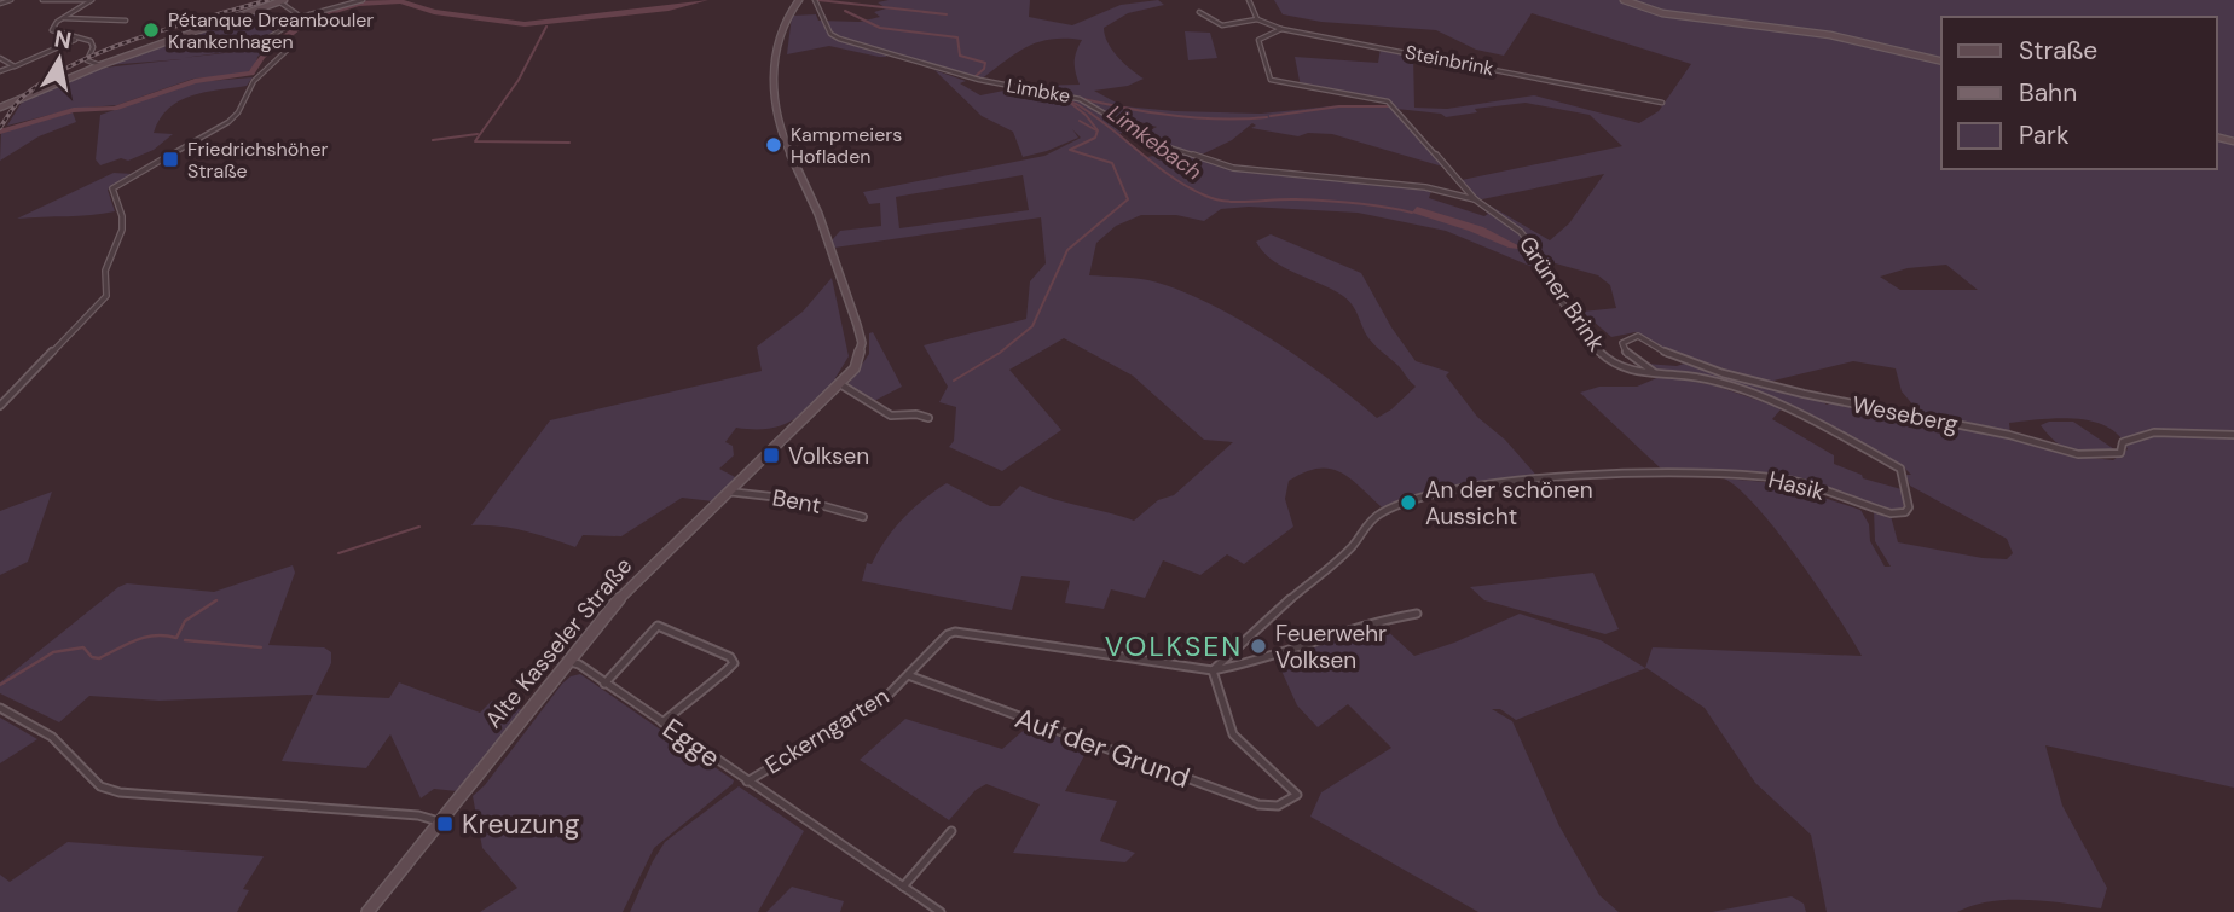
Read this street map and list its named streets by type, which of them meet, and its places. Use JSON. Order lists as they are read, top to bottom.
{
  "streets": {
    "street": [
      "Steinbrink",
      "Limbke",
      "Grüner Brink",
      "Weseberg",
      "Hasik",
      "Bent",
      "Alte Kasseler Straße",
      "Eckerngarten",
      "Egge",
      "Auf der Grund"
    ]
  },
  "crossings": [
    ["Limbke", "Grüner Brink"],
    ["Grüner Brink", "Weseberg"],
    ["Grüner Brink", "Hasik"],
    ["Weseberg", "Hasik"],
    ["Hasik", "Eckerngarten"],
    ["Hasik", "Auf der Grund"],
    ["Bent", "Alte Kasseler Straße"],
    ["Alte Kasseler Straße", "Egge"],
    ["Eckerngarten", "Egge"],
    ["Eckerngarten", "Auf der Grund"]
  ],
  "districts": ["VOLKSEN"],
  "water": ["Limkebach"],
  "places": {
    "other": [
      "Pétanque Dreambouler Krankenhagen",
      "Kampmeiers Hofladen",
      "An der schönen Aussicht",
      "Feuerwehr Volksen"
    ],
    "transit": ["Friedrichshöher Straße", "Volksen", "Kreuzung"]
  },
  "legend": ["Straße", "Bahn", "Park"],
  "north": "top"
}
